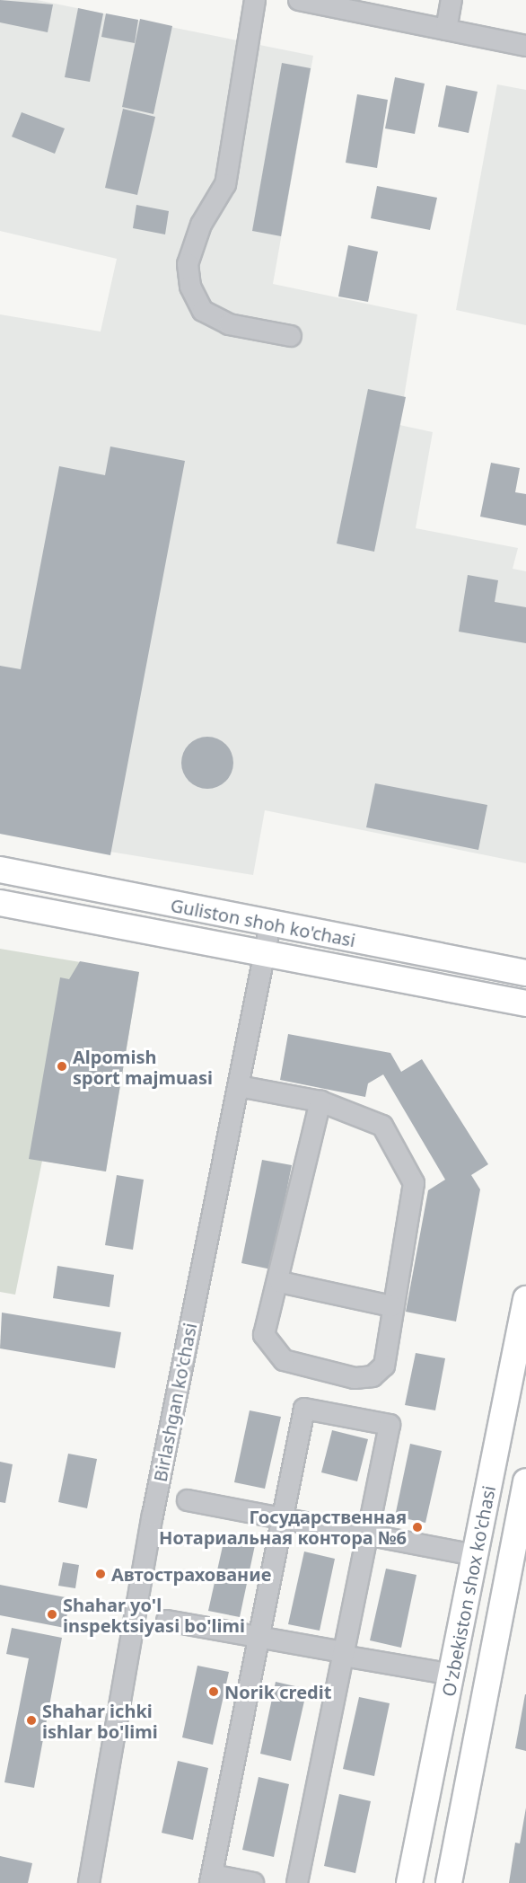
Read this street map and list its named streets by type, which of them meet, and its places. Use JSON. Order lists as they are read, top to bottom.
{
  "streets": {
    "main road": ["Guliston shoh ko'chasi", "O'zbekiston shox ko'chasi"],
    "street": ["Birlashgan ko'chasi"]
  },
  "crossings": [
    ["Guliston shoh ko'chasi", "Birlashgan ko'chasi"]
  ],
  "places": [
    "Alpomish sport majmuasi",
    "Государственная Нотариальная контора №6",
    "Автострахование",
    "Shahar yo'l inspektsiyasi bo'limi",
    "Norik credit",
    "Shahar ichki ishlar bo'limi"
  ]
}
